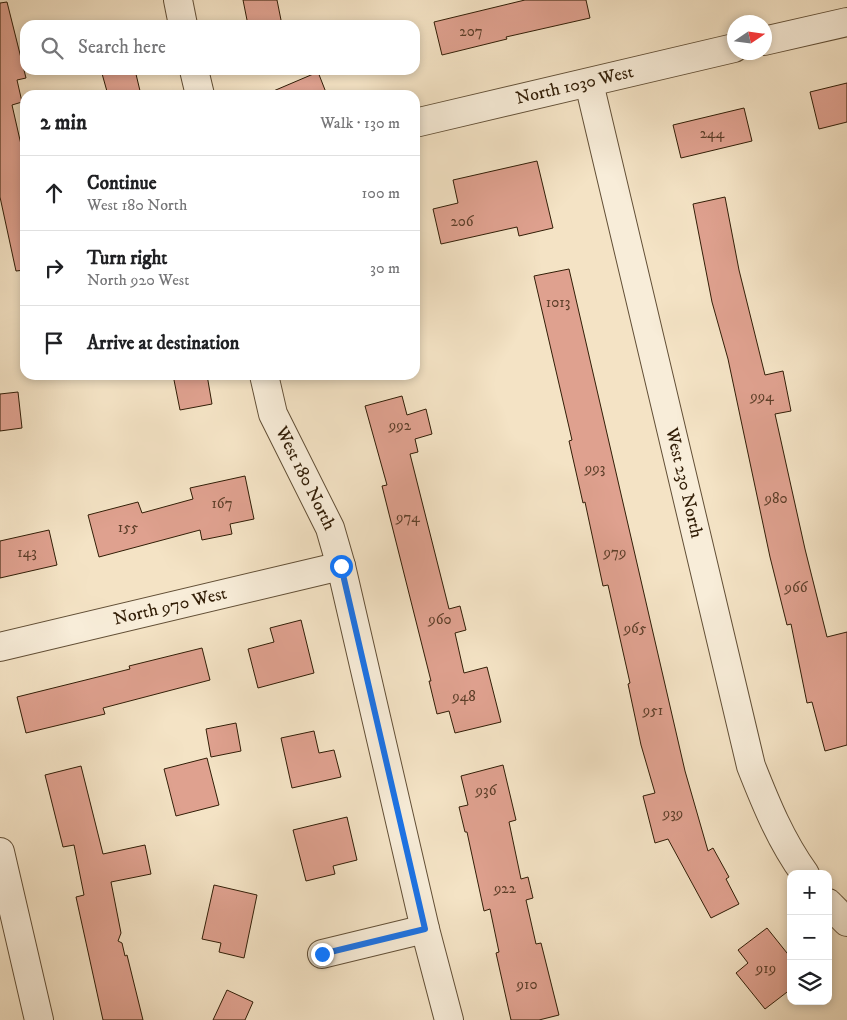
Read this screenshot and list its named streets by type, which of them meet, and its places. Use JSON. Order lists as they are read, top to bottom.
{
  "streets": {
    "street": [
      "North 1030 West",
      "West 180 North",
      "West 230 North",
      "North 970 West"
    ]
  },
  "crossings": [
    ["North 1030 West", "West 230 North"],
    ["West 180 North", "North 970 West"]
  ],
  "house_numbers": [
    "207",
    "244",
    "206",
    "1013",
    "994",
    "992",
    "993",
    "980",
    "167",
    "974",
    "155",
    "143",
    "979",
    "966",
    "960",
    "965",
    "948",
    "951",
    "936",
    "939",
    "922",
    "919",
    "910"
  ],
  "north": "right",
  "page": {
    "search": "Search here",
    "heading": ["2 min", "Walk · 130 m"],
    "list": [
      ["Continue", "West 180 North", "100 m"],
      ["Turn right", "North 920 West", "30 m"],
      "Arrive at destination"
    ],
    "map_buttons": ["+", "−"]
  }
}
